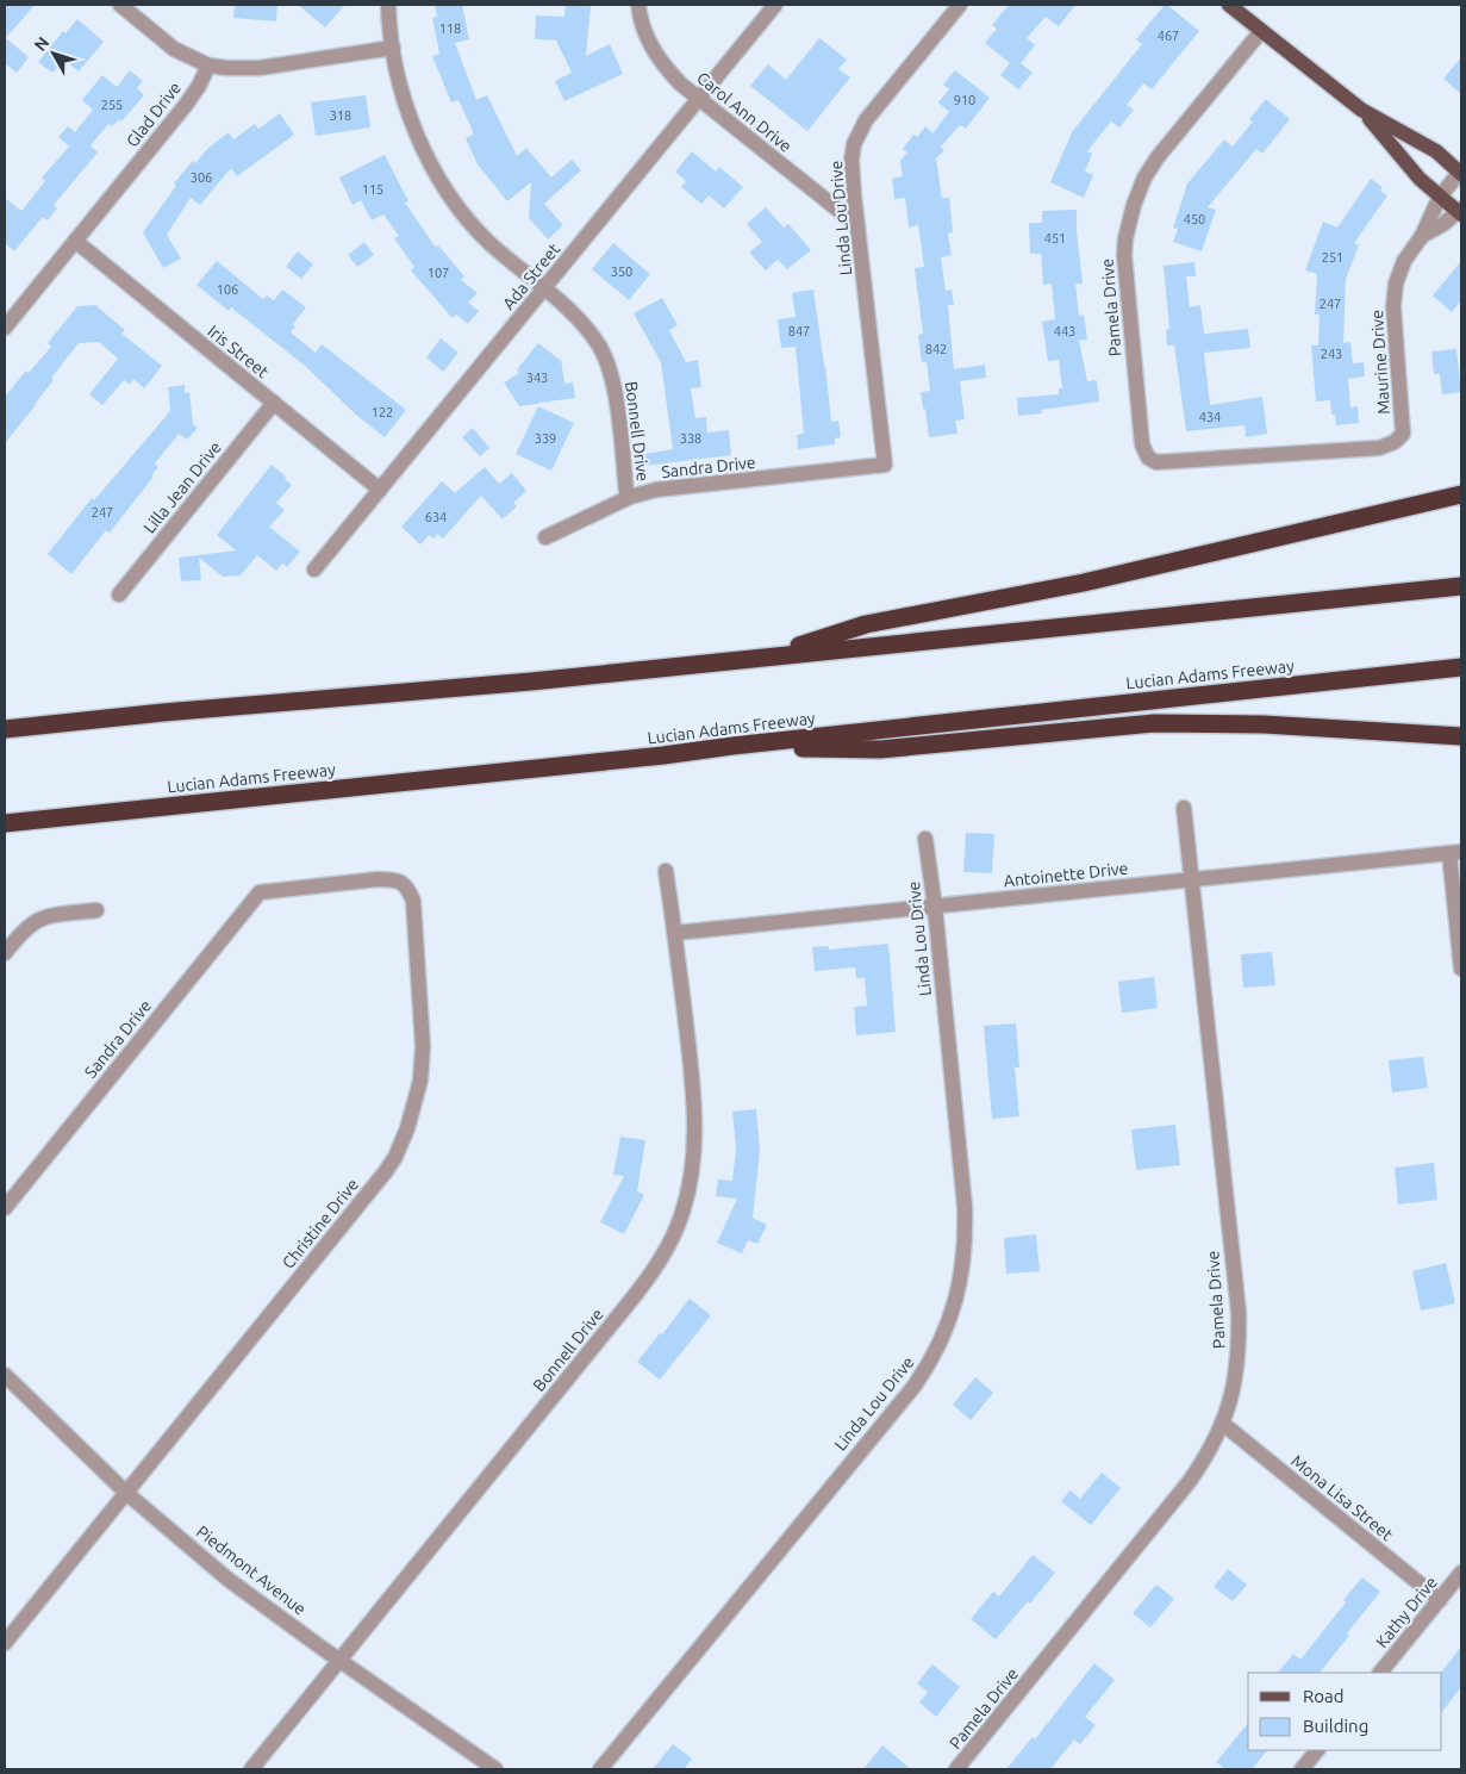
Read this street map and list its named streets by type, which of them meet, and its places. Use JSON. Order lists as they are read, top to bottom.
{
  "streets": {
    "highway": ["Lucian Adams Freeway"],
    "street": [
      "Carol Ann Drive",
      "Glad Drive",
      "Linda Lou Drive",
      "Ada Street",
      "Pamela Drive",
      "Iris Street",
      "Maurine Drive",
      "Bonnell Drive",
      "Sandra Drive",
      "Lilla Jean Drive",
      "Antoinette Drive",
      "Christine Drive",
      "Mona Lisa Street",
      "Piedmont Avenue",
      "Kathy Drive"
    ]
  },
  "crossings": [
    ["Carol Ann Drive", "Linda Lou Drive"],
    ["Carol Ann Drive", "Ada Street"],
    ["Glad Drive", "Iris Street"],
    ["Linda Lou Drive", "Sandra Drive"],
    ["Linda Lou Drive", "Antoinette Drive"],
    ["Ada Street", "Iris Street"],
    ["Ada Street", "Bonnell Drive"],
    ["Pamela Drive", "Maurine Drive"],
    ["Pamela Drive", "Antoinette Drive"],
    ["Pamela Drive", "Mona Lisa Street"],
    ["Iris Street", "Lilla Jean Drive"],
    ["Bonnell Drive", "Sandra Drive"],
    ["Bonnell Drive", "Antoinette Drive"],
    ["Bonnell Drive", "Piedmont Avenue"],
    ["Sandra Drive", "Christine Drive"],
    ["Christine Drive", "Piedmont Avenue"],
    ["Mona Lisa Street", "Kathy Drive"]
  ],
  "house_numbers": [
    "118",
    "467",
    "910",
    "255",
    "318",
    "306",
    "115",
    "450",
    "451",
    "251",
    "350",
    "107",
    "106",
    "247",
    "847",
    "443",
    "842",
    "243",
    "343",
    "122",
    "434",
    "339",
    "338",
    "247",
    "634"
  ],
  "legend": ["Road", "Building"],
  "north": "top left"
}
